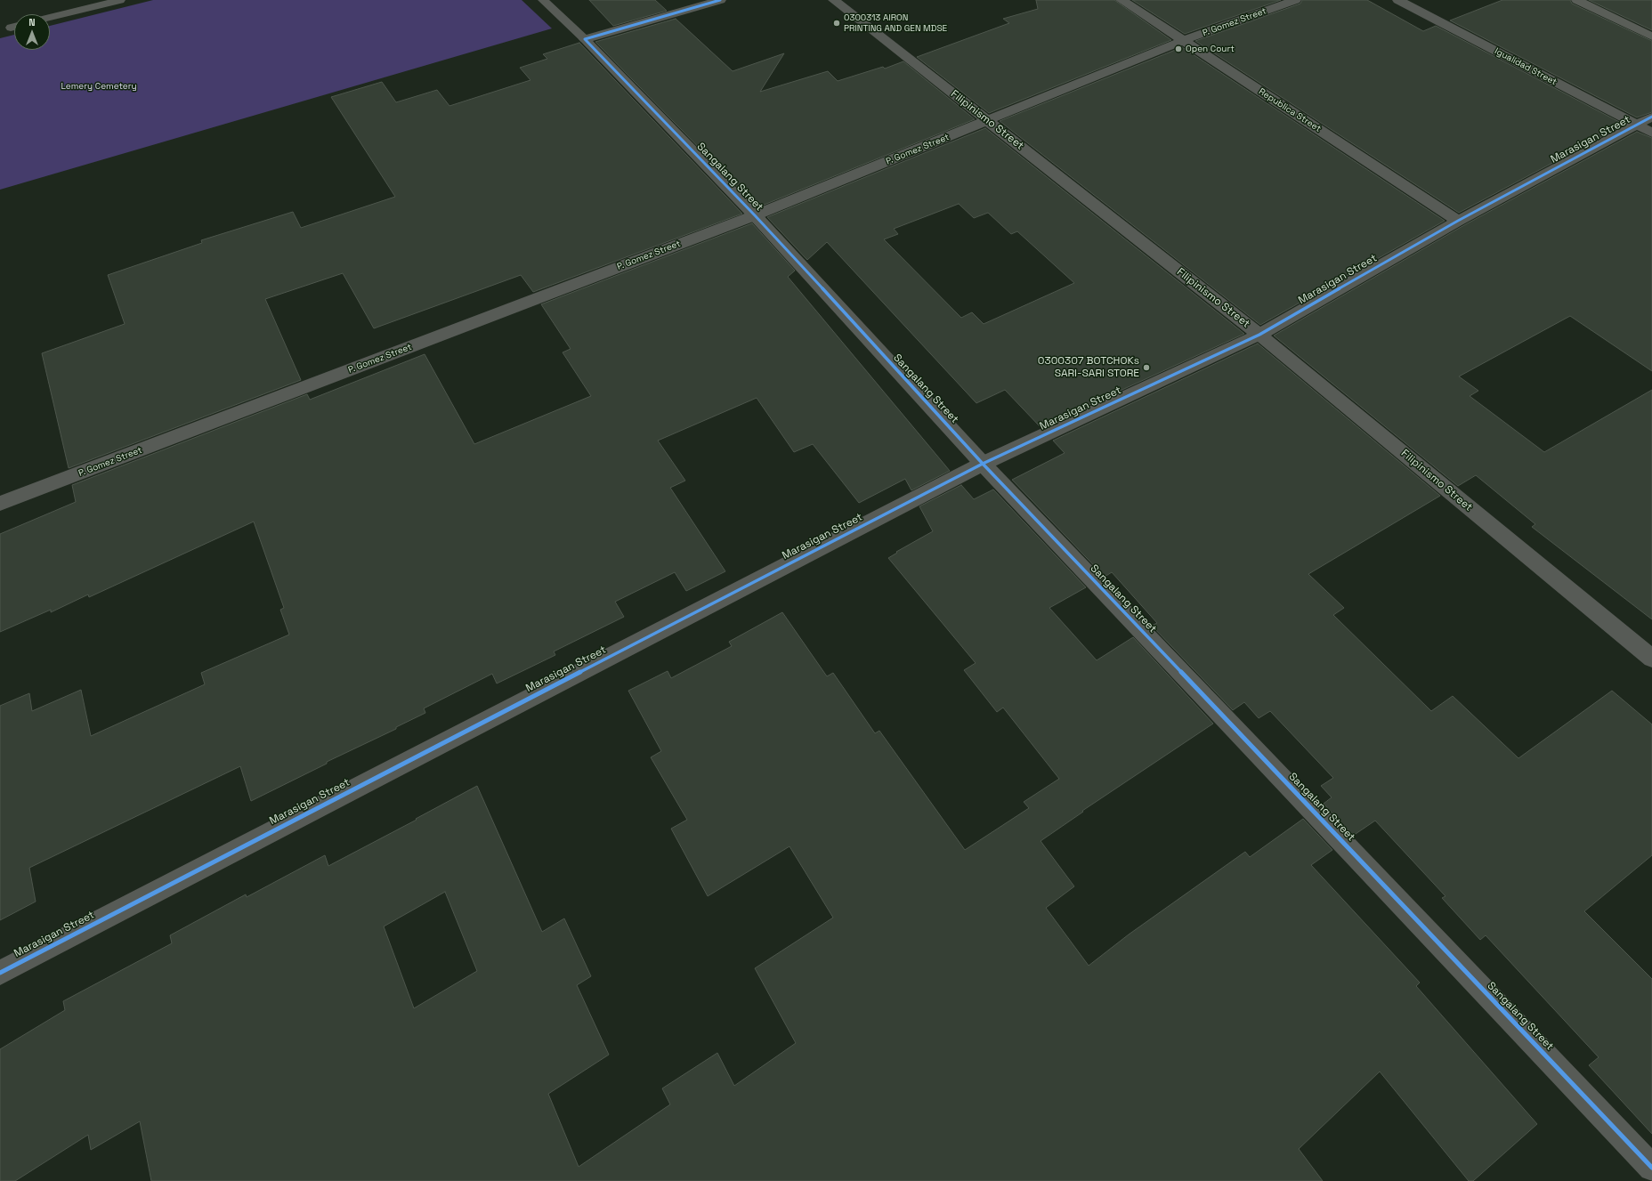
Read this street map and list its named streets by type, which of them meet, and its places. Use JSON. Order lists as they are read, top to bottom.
{
  "streets": {
    "street": [
      "P. Gomez Street",
      "Igualidad Street",
      "Republica Street",
      "Filipinismo Street",
      "Marasigan Street",
      "Sangalang Street"
    ]
  },
  "crossings": [
    ["P. Gomez Street", "Republica Street"],
    ["P. Gomez Street", "Filipinismo Street"],
    ["P. Gomez Street", "Sangalang Street"],
    ["Igualidad Street", "Marasigan Street"],
    ["Republica Street", "Marasigan Street"],
    ["Filipinismo Street", "Marasigan Street"],
    ["Marasigan Street", "Sangalang Street"]
  ],
  "parks": ["Lemery Cemetery"],
  "places": ["0300313 AIRON PRINTING AND GEN MDSE", "Open Court", "0300307 BOTCHOKs SARI-SARI STORE"],
  "north": "top"
}
